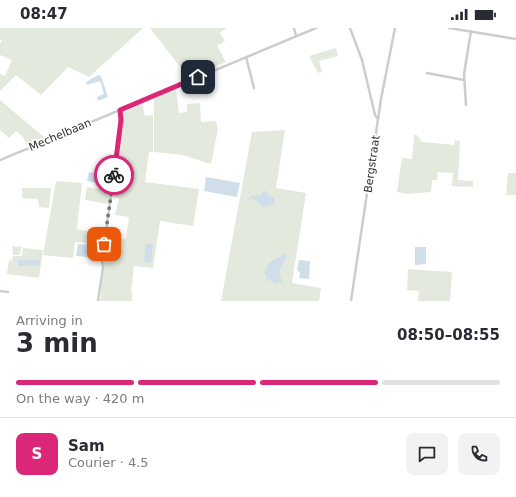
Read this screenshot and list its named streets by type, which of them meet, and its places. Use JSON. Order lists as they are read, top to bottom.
{
  "streets": {
    "street": ["Mechelbaan", "Bergstraat"]
  },
  "page": {
    "status": "08:47",
    "heading": ["3 min", "Arriving in", "08:50–08:55"],
    "panel": ["Sam", "Courier · 4.5"],
    "bar": "On the way · 420 m",
    "round": "S"
  }
}
